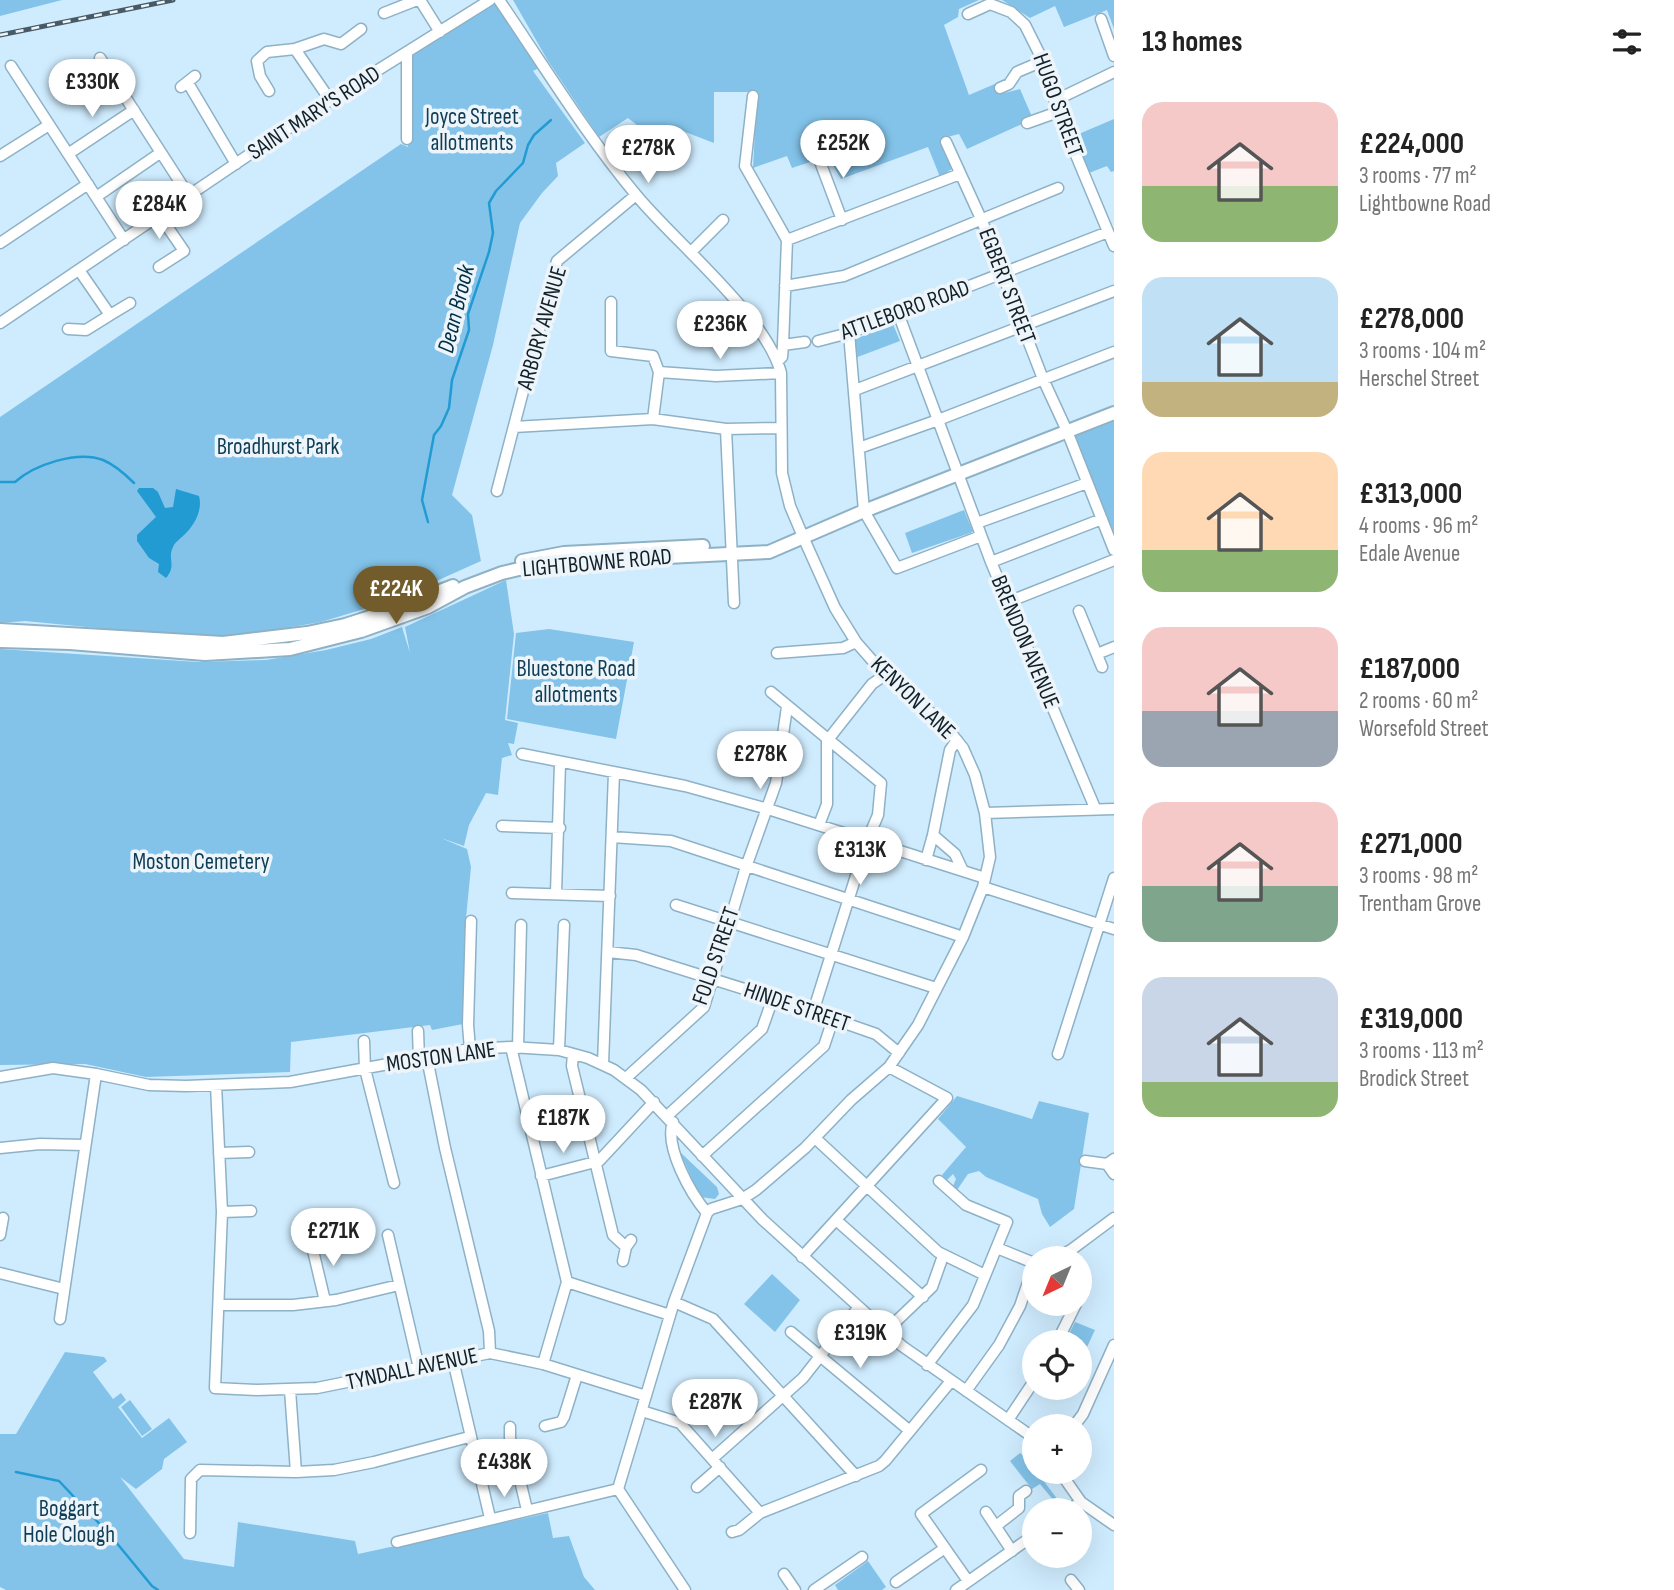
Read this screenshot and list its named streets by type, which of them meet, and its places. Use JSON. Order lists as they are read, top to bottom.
{
  "streets": {
    "main road": ["LIGHTBOWNE ROAD"],
    "street": [
      "HUGO STREET",
      "SAINT MARY'S ROAD",
      "EGBERT STREET",
      "ATTLEBORO ROAD",
      "ARBORY AVENUE",
      "BRENDON AVENUE",
      "KENYON LANE",
      "FOLD STREET",
      "HINDE STREET",
      "MOSTON LANE",
      "TYNDALL AVENUE"
    ]
  },
  "crossings": [
    ["HUGO STREET", "ATTLEBORO ROAD"],
    ["EGBERT STREET", "ATTLEBORO ROAD"],
    ["EGBERT STREET", "LIGHTBOWNE ROAD"],
    ["ATTLEBORO ROAD", "BRENDON AVENUE"],
    ["LIGHTBOWNE ROAD", "BRENDON AVENUE"],
    ["LIGHTBOWNE ROAD", "KENYON LANE"],
    ["KENYON LANE", "HINDE STREET"],
    ["KENYON LANE", "MOSTON LANE"],
    ["FOLD STREET", "HINDE STREET"],
    ["FOLD STREET", "MOSTON LANE"]
  ],
  "water": ["Dean Brook"],
  "parks": [
    "Joyce Street allotments",
    "Broadhurst Park",
    "Bluestone Road allotments",
    "Moston Cemetery",
    "Boggart Hole Clough"
  ],
  "north": "bottom left",
  "page": {
    "heading": "13 homes",
    "price": [
      "£330K",
      "£252K",
      "£278K",
      "£284K",
      "£236K",
      "£224K",
      "£278K",
      "£313K",
      "£187K",
      "£271K",
      "£319K",
      "£287K",
      "£438K"
    ],
    "list": [
      {
        "name": "£224,000",
        "note": "3 rooms · 77 m² · Lightbowne Road"
      },
      {
        "name": "£278,000",
        "note": "3 rooms · 104 m² · Herschel Street"
      },
      {
        "name": "£313,000",
        "note": "4 rooms · 96 m² · Edale Avenue"
      },
      {
        "name": "£187,000",
        "note": "2 rooms · 60 m² · Worsefold Street"
      },
      {
        "name": "£271,000",
        "note": "3 rooms · 98 m² · Trentham Grove"
      },
      {
        "name": "£319,000",
        "note": "3 rooms · 113 m² · Brodick Street"
      }
    ],
    "map_buttons": ["+", "−"]
  }
}
